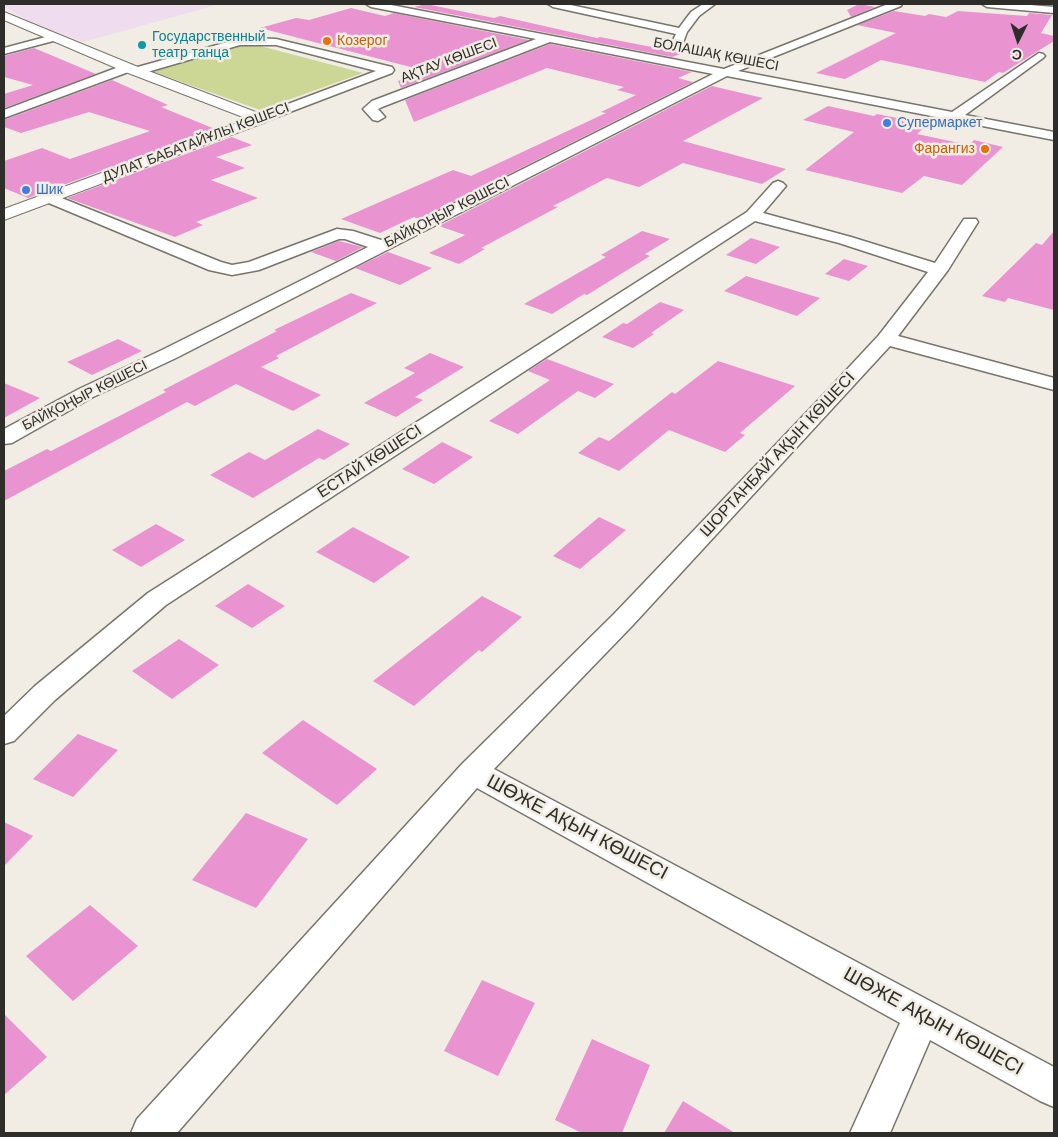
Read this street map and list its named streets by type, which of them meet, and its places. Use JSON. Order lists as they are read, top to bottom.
{
  "streets": {
    "street": [
      "БОЛАШАҚ КӨШЕСІ",
      "АҚТАУ КӨШЕСІ",
      "ДУЛАТ БАБАТАЙҰЛЫ КӨШЕСІ",
      "БАЙҚОҢЫР КӨШЕСІ",
      "ШОРТАНБАЙ АҚЫН КӨШЕСІ",
      "ЕСТАЙ КӨШЕСІ",
      "ШӨЖЕ АҚЫН КӨШЕСІ"
    ]
  },
  "crossings": [
    ["БОЛАШАҚ КӨШЕСІ", "АҚТАУ КӨШЕСІ"],
    ["БОЛАШАҚ КӨШЕСІ", "БАЙҚОҢЫР КӨШЕСІ"],
    ["ШОРТАНБАЙ АҚЫН КӨШЕСІ", "ШӨЖЕ АҚЫН КӨШЕСІ"]
  ],
  "places": [
    "Козерог",
    "Государственный театр танца",
    "Супермаркет",
    "Фарангиз",
    "Шик"
  ],
  "north": "bottom"
}
